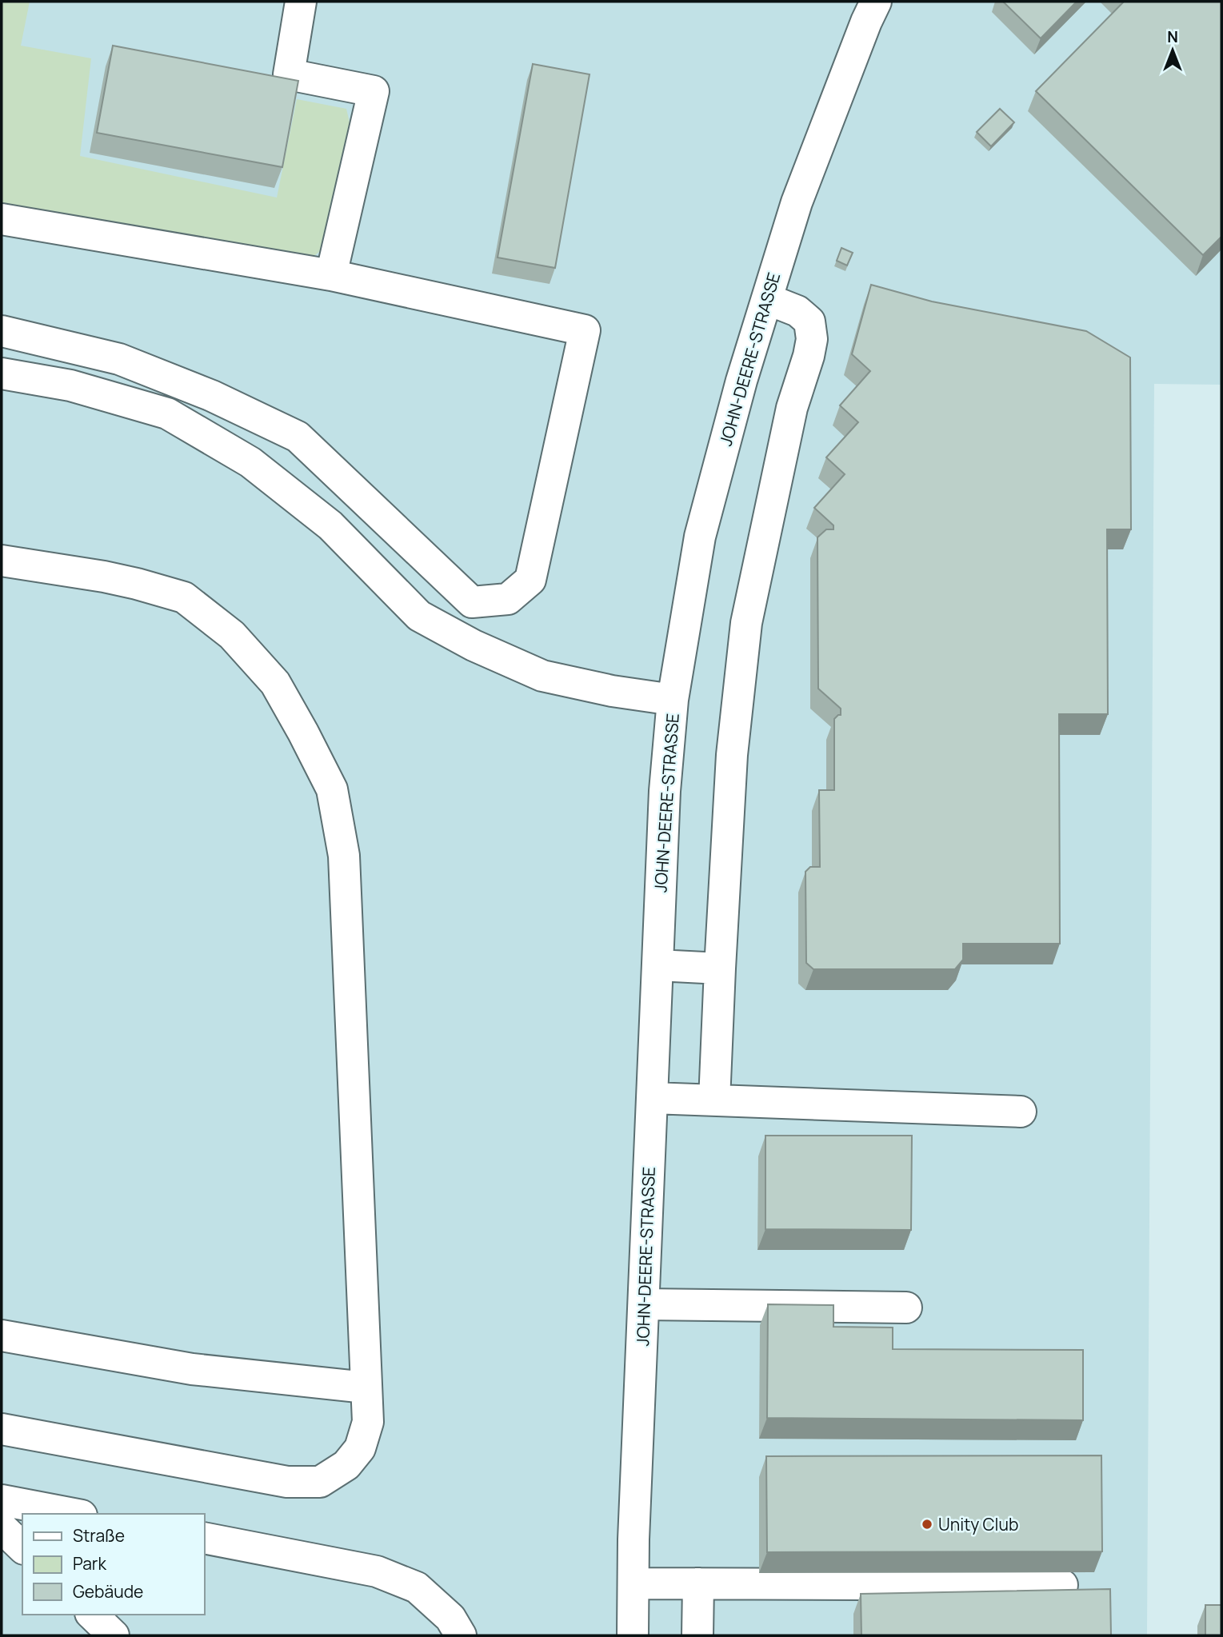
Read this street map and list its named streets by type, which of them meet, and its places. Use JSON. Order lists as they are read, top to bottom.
{
  "streets": {
    "street": ["JOHN-DEERE-STRASSE"]
  },
  "places": ["Unity Club"],
  "legend": ["Straße", "Park", "Gebäude"],
  "north": "top"
}
